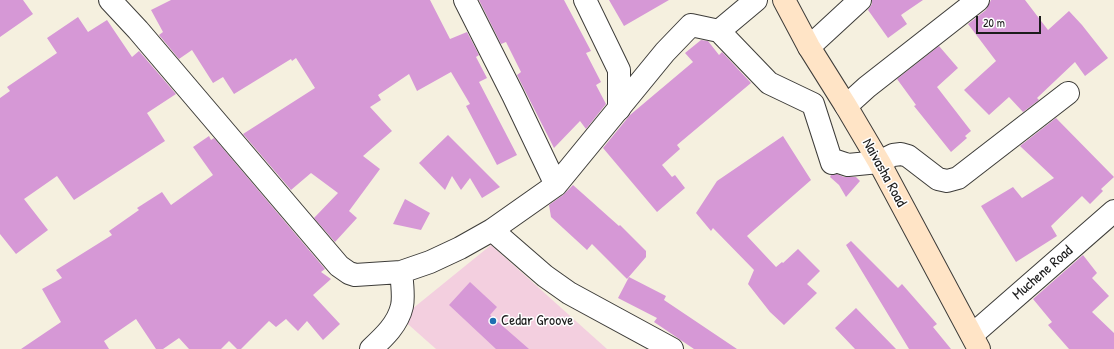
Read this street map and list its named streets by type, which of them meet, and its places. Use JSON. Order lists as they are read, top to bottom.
{
  "streets": {
    "main road": ["Naivasha Road"],
    "street": ["Muchene Road"]
  },
  "crossings": [
    ["Naivasha Road", "Muchene Road"]
  ],
  "places": ["Cedar Groove"],
  "scale_bar": "20 m"
}
